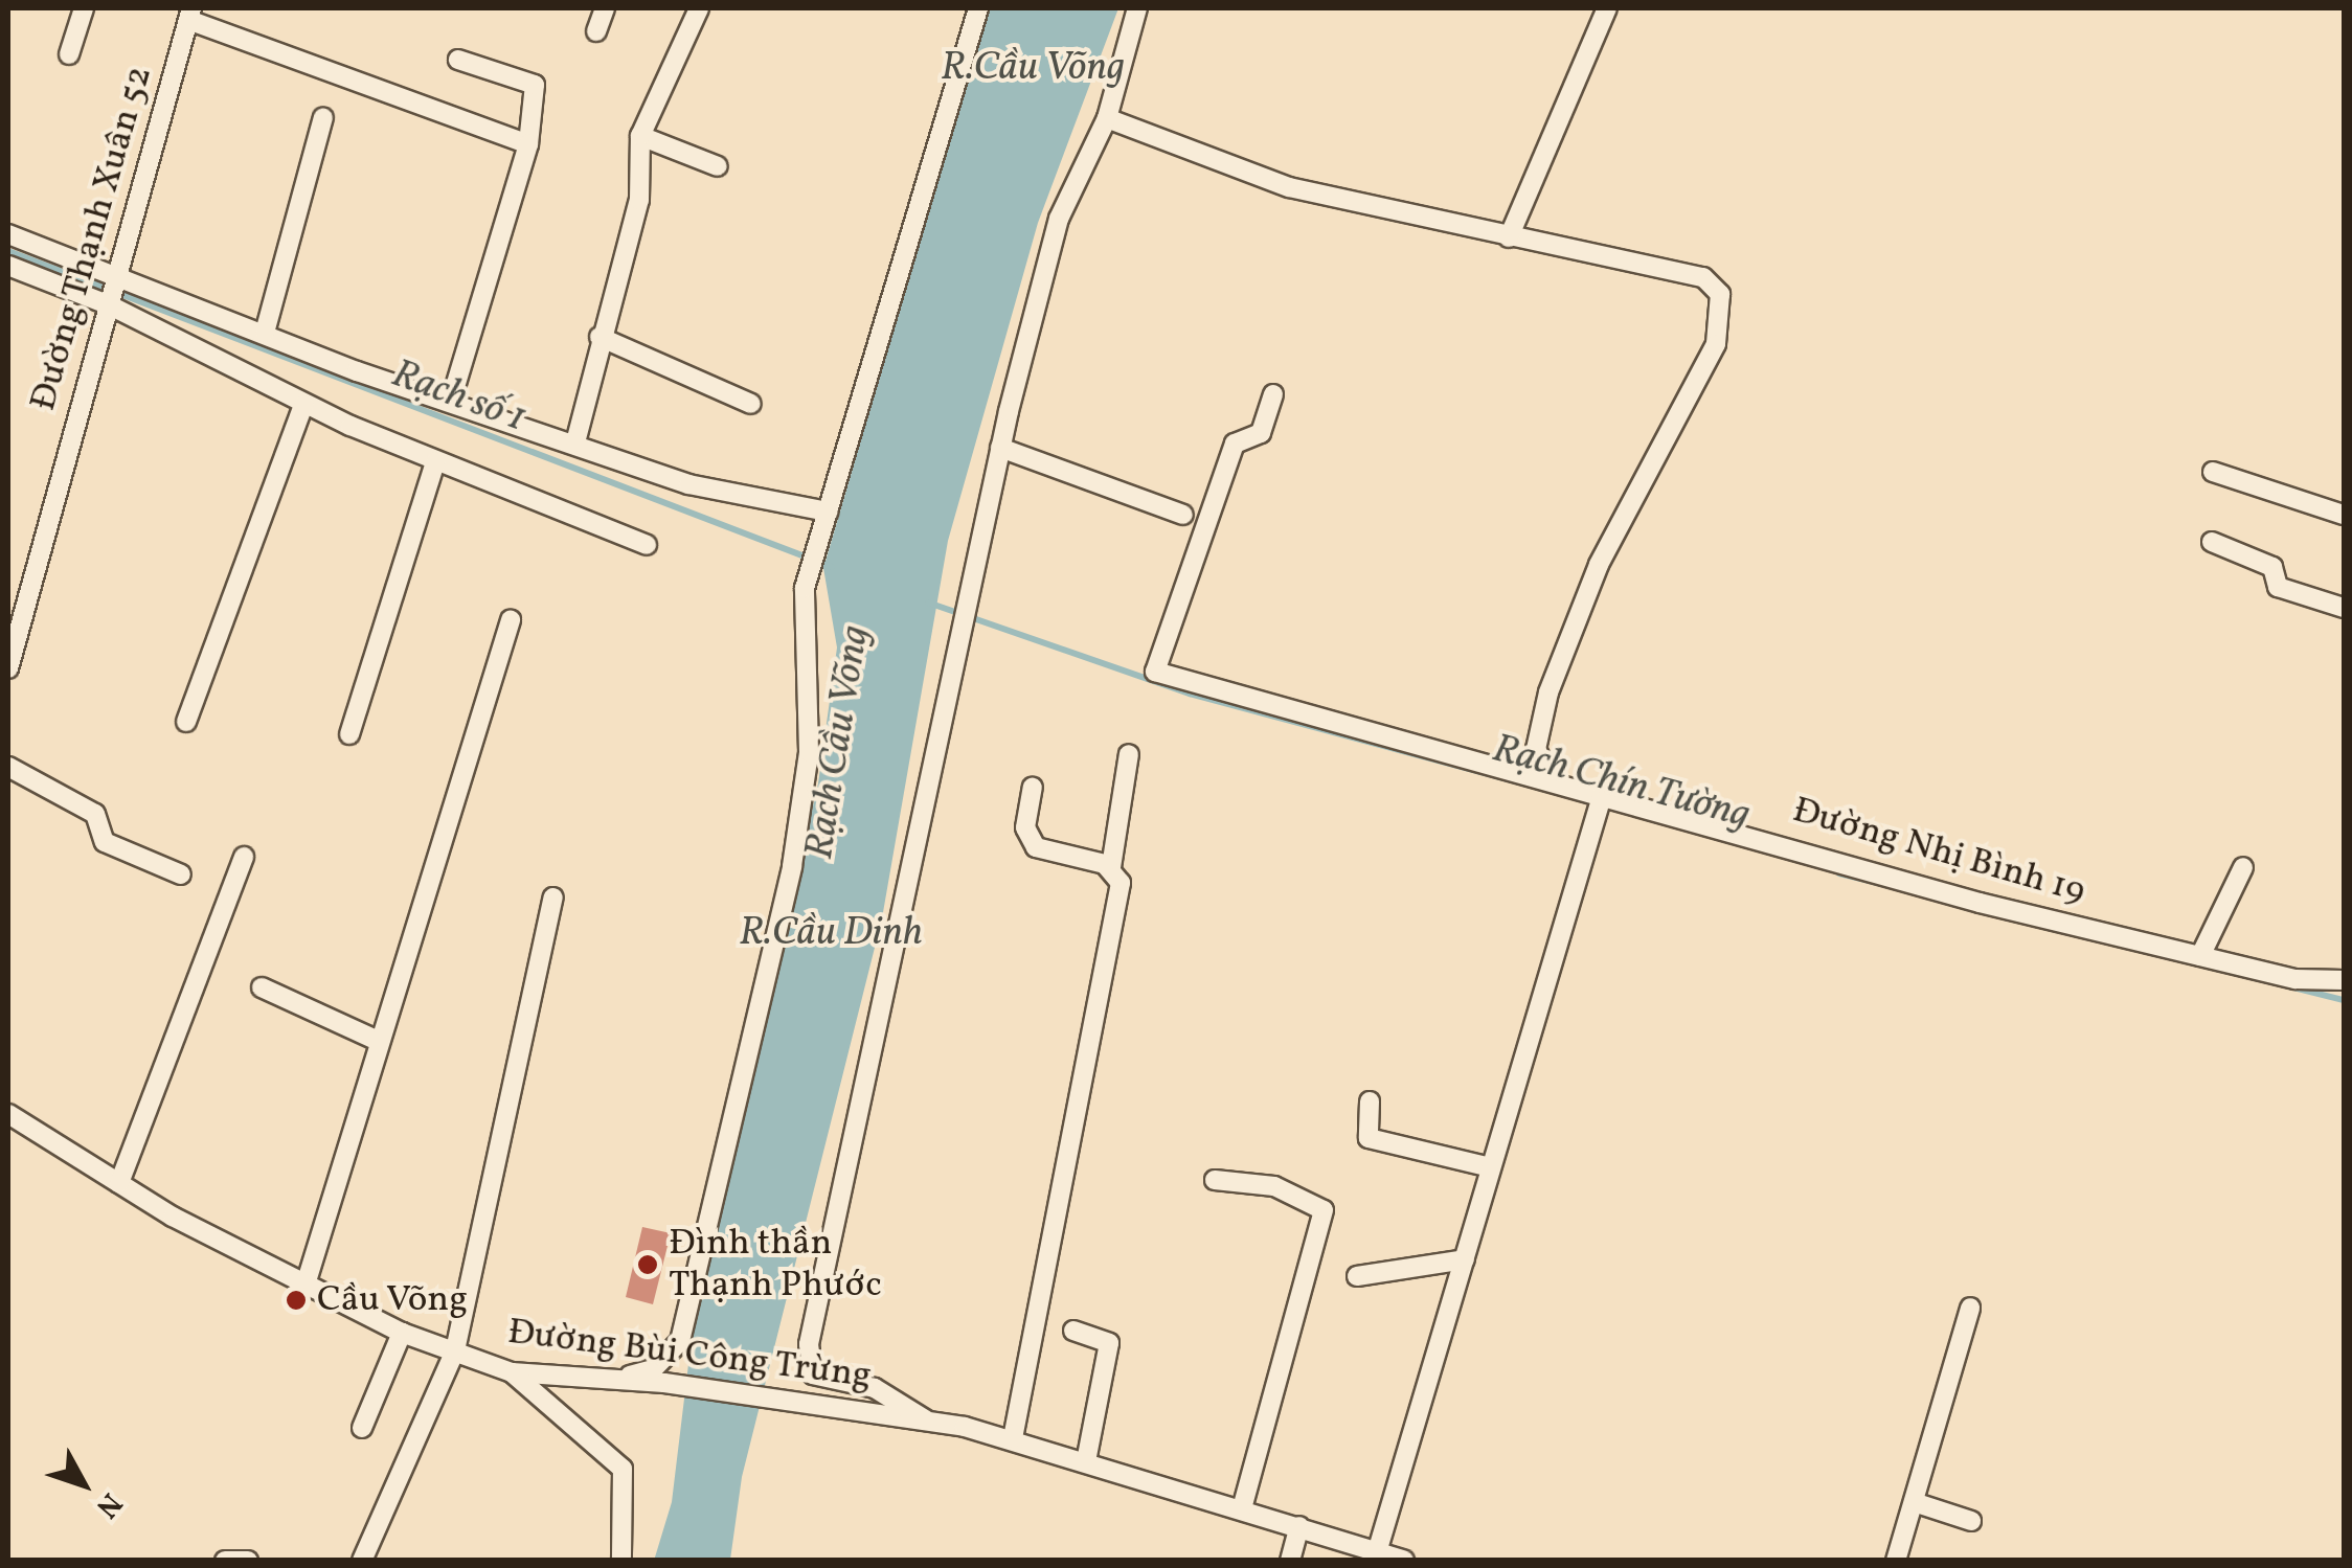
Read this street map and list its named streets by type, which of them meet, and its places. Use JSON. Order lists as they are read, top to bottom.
{
  "streets": {
    "street": ["Đường Thạnh Xuân 52", "Đường Nhị Bình 19", "Đường Bùi Công Trừng"]
  },
  "water": [
    "R.Cầu Võng",
    "Rạch số 1",
    "Rạch Cầu Võng",
    "Rạch Chín Tường",
    "R.Cầu Dinh"
  ],
  "places": ["Đình thần Thạnh Phước", "Cầu Võng"],
  "north": "bottom right"
}
